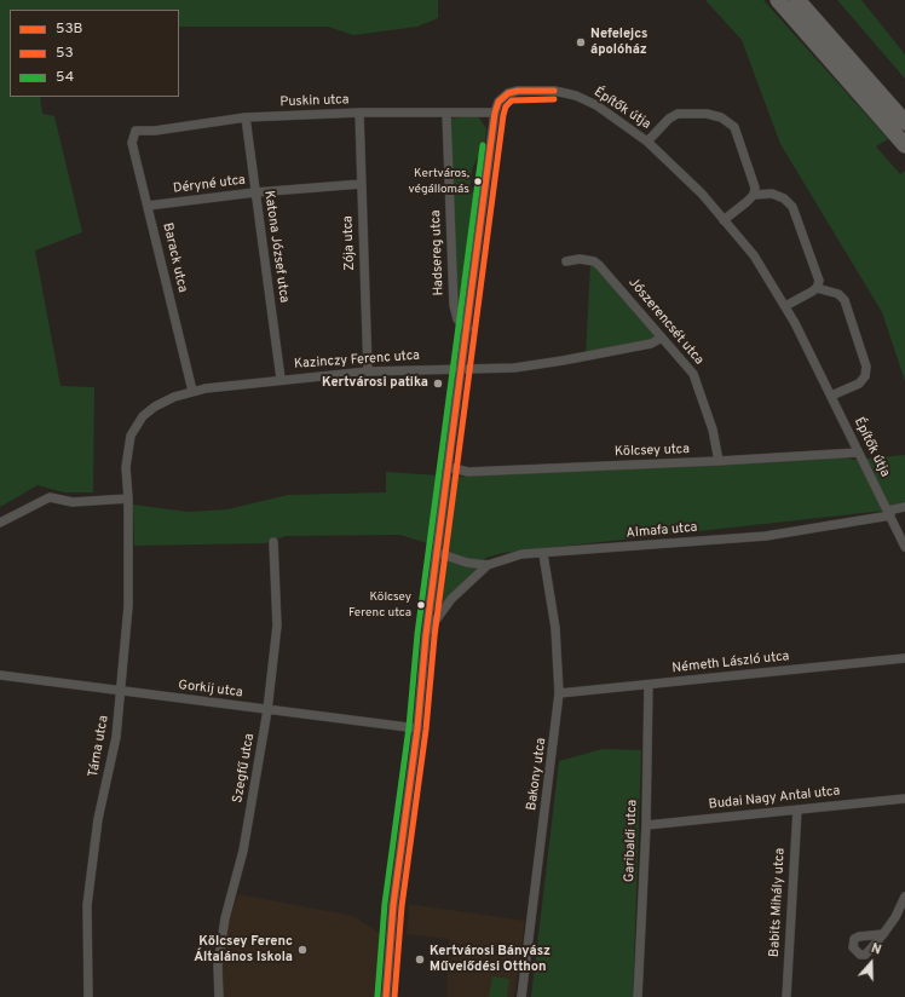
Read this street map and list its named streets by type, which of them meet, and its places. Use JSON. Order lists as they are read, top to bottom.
{
  "streets": {
    "street": [
      "Puskin utca",
      "Építők útja",
      "Déryné utca",
      "Zója utca",
      "Katona József utca",
      "Hadsereg utca",
      "Barack utca",
      "Jószerencsét utca",
      "Kazinczy Ferenc utca",
      "Kölcsey utca",
      "Almafa utca",
      "Németh László utca",
      "Gorkij utca",
      "Tárna utca",
      "Szegfű utca",
      "Bakony utca",
      "Budai Nagy Antal utca",
      "Garibaldi utca",
      "Babits Mihály utca"
    ]
  },
  "crossings": [
    ["Puskin utca", "Építők útja"],
    ["Puskin utca", "Zója utca"],
    ["Puskin utca", "Katona József utca"],
    ["Puskin utca", "Hadsereg utca"],
    ["Puskin utca", "Barack utca"],
    ["Építők útja", "Kölcsey utca"],
    ["Építők útja", "Almafa utca"],
    ["Déryné utca", "Zója utca"],
    ["Déryné utca", "Katona József utca"],
    ["Déryné utca", "Barack utca"],
    ["Zója utca", "Kazinczy Ferenc utca"],
    ["Katona József utca", "Kazinczy Ferenc utca"],
    ["Barack utca", "Kazinczy Ferenc utca"],
    ["Jószerencsét utca", "Kazinczy Ferenc utca"],
    ["Jószerencsét utca", "Kölcsey utca"],
    ["Kazinczy Ferenc utca", "Tárna utca"],
    ["Almafa utca", "Bakony utca"],
    ["Németh László utca", "Bakony utca"],
    ["Németh László utca", "Garibaldi utca"],
    ["Gorkij utca", "Tárna utca"],
    ["Gorkij utca", "Szegfű utca"],
    ["Budai Nagy Antal utca", "Garibaldi utca"],
    ["Budai Nagy Antal utca", "Babits Mihály utca"]
  ],
  "places": [
    "Nefelejcs ápolóház",
    "Kertváros, végállomás",
    "Kertvárosi patika",
    "Kölcsey Ferenc utca",
    "Kölcsey Ferenc Általános Iskola",
    "Kertvárosi Bányász Művelődési Otthon"
  ],
  "lines": ["transit line 53B", "transit line 53", "transit line 54"],
  "legend": ["53B", "53", "54"],
  "north": "top"
}
